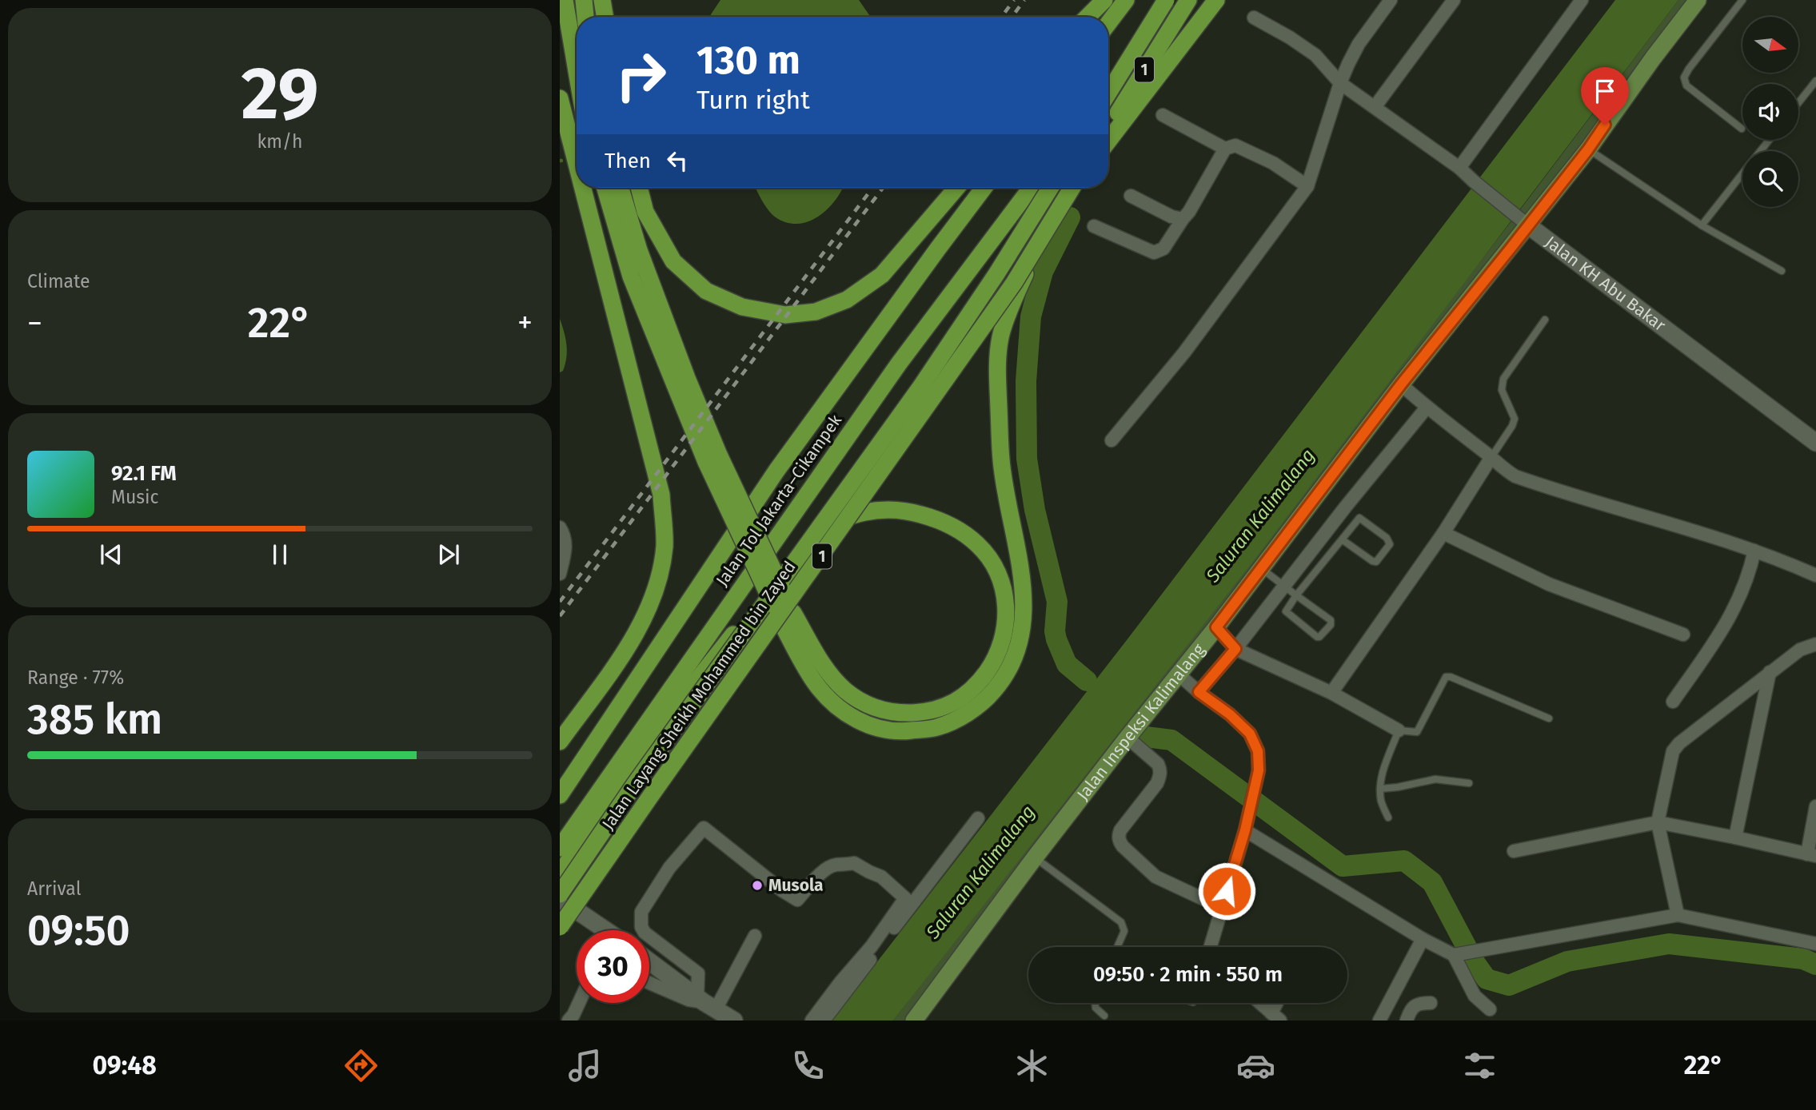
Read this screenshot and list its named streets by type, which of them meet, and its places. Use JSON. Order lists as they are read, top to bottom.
{
  "streets": {
    "highway": ["1", "Jalan Tol Jakarta–Cikampek", "Jalan Layang Sheikh Mohammed bin Zayed"],
    "main road": ["Jalan Inspeksi Kalimalang"],
    "street": ["Jalan KH Abu Bakar"]
  },
  "crossings": [
    ["Jalan KH Abu Bakar", "Jalan Inspeksi Kalimalang"]
  ],
  "water": ["Saluran Kalimalang"],
  "places": ["Musola"],
  "north": "right",
  "page": {
    "tile": [
      ["29", "km/h"],
      "Climate",
      ["Range · 77%", "385 km"],
      ["Arrival", "09:50"]
    ],
    "turn": ["130 m", "Turn right"],
    "then": "Then",
    "heat": ["−", "22°", "+"],
    "song": ["92.1 FM", "Music"],
    "limit": "30",
    "trip": "09:50 · 2 min · 550 m",
    "tabs": ["09:48", "22°"]
  }
}
